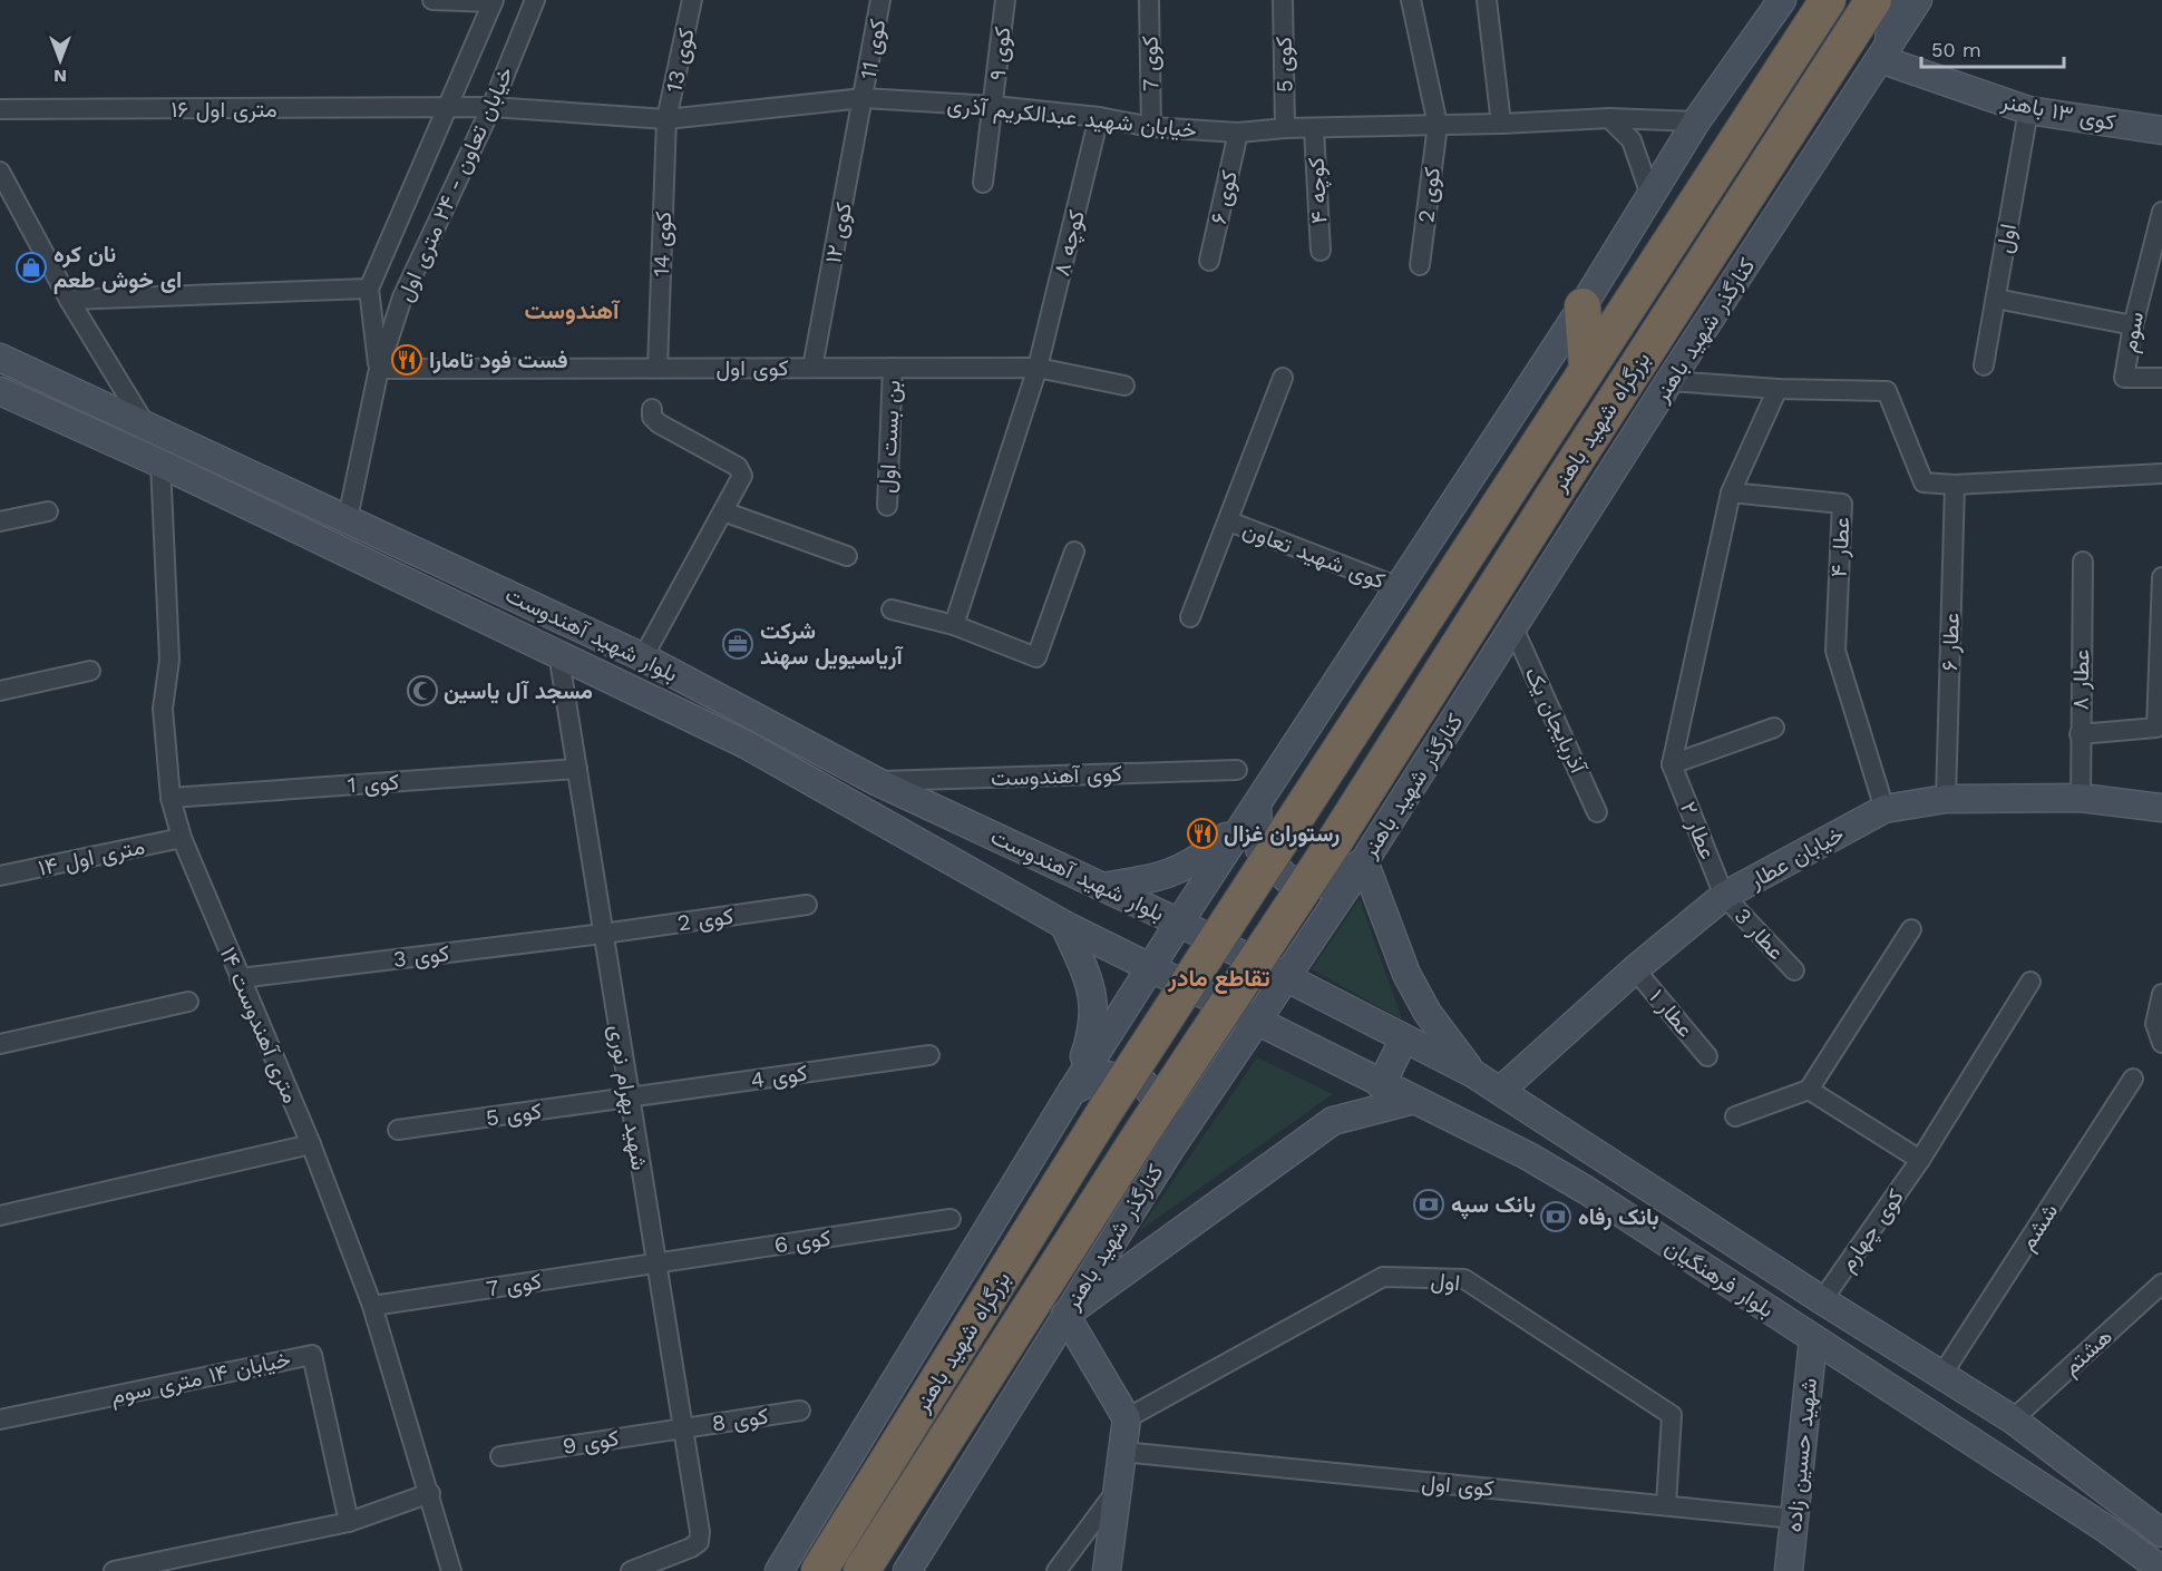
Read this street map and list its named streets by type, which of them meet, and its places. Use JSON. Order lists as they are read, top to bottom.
{
  "streets": {
    "highway": ["بزرگراه شهید باهنر"],
    "main road": [
      "کوی ۱۳ باهنر",
      "کنارگذر شهید باهنر",
      "بلوار شهید آهندوست",
      "خیابان عطار",
      "بلوار فرهنگیان",
      "شهید حسین زاده"
    ],
    "street": [
      "کوی 11",
      "کوی ۹",
      "کوی 13",
      "کوی 7",
      "کوی 5",
      "۱۶ متری اول",
      "خیابان شهید عبدالکریم آذری",
      "خیابان تعاون - ۲۴ متری اول",
      "کوچه ۴",
      "کوی 2",
      "کوی ۶",
      "کوی ۱۲",
      "اول",
      "کوچه ۸",
      "کوی 14",
      "سوم",
      "کوی اول",
      "بن بست اول",
      "عطار ۴",
      "کوی شهید تعاون",
      "عطار ۶",
      "عطار ۸",
      "آذربایجان یک",
      "کوی آهندوست",
      "کوی 1",
      "عطار ۲",
      "۱۴ متری اول",
      "عطار 3",
      "کوی 3",
      "عطار ۱",
      "۱۴ متری آهندوست",
      "کوی 4",
      "شهید بهرام نوری",
      "ششم",
      "کوی چهارم",
      "کوی 6",
      "هشتم",
      "خیابان ۱۴ متری سوم",
      "کوی 8",
      "کوی 9"
    ]
  },
  "crossings": [
    ["کوی 11", "خیابان شهید عبدالکریم آذری"],
    ["کوی 11", "کوی ۱۲"],
    ["کوی ۹", "خیابان شهید عبدالکریم آذری"],
    ["کوی 13", "خیابان شهید عبدالکریم آذری"],
    ["کوی 13", "کوی 14"],
    ["کوی 7", "خیابان شهید عبدالکریم آذری"],
    ["کوی 7", "۱۴ متری آهندوست"],
    ["کوی 7", "شهید بهرام نوری"],
    ["کوی 7", "کوی 6"],
    ["کوی 5", "خیابان شهید عبدالکریم آذری"],
    ["کوی 5", "کوی 4"],
    ["کوی 5", "شهید بهرام نوری"],
    ["۱۶ متری اول", "خیابان شهید عبدالکریم آذری"],
    ["۱۶ متری اول", "خیابان تعاون - ۲۴ متری اول"],
    ["کوی ۱۳ باهنر", "اول"],
    ["کوی ۱۳ باهنر", "کنارگذر شهید باهنر"],
    ["خیابان شهید عبدالکریم آذری", "خیابان تعاون - ۲۴ متری اول"],
    ["خیابان شهید عبدالکریم آذری", "کوچه ۴"],
    ["خیابان شهید عبدالکریم آذری", "کوی 2"],
    ["خیابان شهید عبدالکریم آذری", "کوی ۶"],
    ["خیابان شهید عبدالکریم آذری", "کوی ۱۲"],
    ["خیابان شهید عبدالکریم آذری", "کوچه ۸"],
    ["خیابان شهید عبدالکریم آذری", "کوی 14"],
    ["خیابان تعاون - ۲۴ متری اول", "کوی اول"],
    ["خیابان تعاون - ۲۴ متری اول", "بلوار شهید آهندوست"],
    ["کوی 2", "کوی 3"],
    ["کوی 2", "شهید بهرام نوری"],
    ["کوی ۱۲", "کوی اول"],
    ["اول", "کوی اول"],
    ["کوچه ۸", "کوی اول"],
    ["کوی 14", "کوی اول"],
    ["کنارگذر شهید باهنر", "بزرگراه شهید باهنر"],
    ["کنارگذر شهید باهنر", "بلوار شهید آهندوست"],
    ["کنارگذر شهید باهنر", "آذربایجان یک"],
    ["کنارگذر شهید باهنر", "بلوار فرهنگیان"],
    ["کوی اول", "بن بست اول"],
    ["کوی اول", "شهید حسین زاده"],
    ["عطار ۴", "خیابان عطار"],
    ["بلوار شهید آهندوست", "کوی آهندوست"],
    ["بلوار شهید آهندوست", "۱۴ متری آهندوست"],
    ["بلوار شهید آهندوست", "شهید بهرام نوری"],
    ["بلوار شهید آهندوست", "بلوار فرهنگیان"],
    ["عطار ۶", "خیابان عطار"],
    ["عطار ۸", "خیابان عطار"],
    ["کوی 1", "۱۴ متری آهندوست"],
    ["کوی 1", "شهید بهرام نوری"],
    ["عطار ۲", "خیابان عطار"],
    ["عطار ۲", "عطار 3"],
    ["۱۴ متری اول", "۱۴ متری آهندوست"],
    ["خیابان عطار", "عطار 3"],
    ["خیابان عطار", "عطار ۱"],
    ["خیابان عطار", "بلوار فرهنگیان"],
    ["کوی 3", "۱۴ متری آهندوست"],
    ["کوی 3", "شهید بهرام نوری"],
    ["کوی 4", "شهید بهرام نوری"],
    ["شهید بهرام نوری", "کوی 6"],
    ["شهید بهرام نوری", "کوی 8"],
    ["شهید بهرام نوری", "کوی 9"],
    ["ششم", "بلوار فرهنگیان"],
    ["کوی چهارم", "بلوار فرهنگیان"],
    ["بلوار فرهنگیان", "هشتم"],
    ["بلوار فرهنگیان", "شهید حسین زاده"],
    ["کوی 8", "کوی 9"]
  ],
  "districts": ["آهندوست", "تقاطع مادر"],
  "places": {
    "shop": ["نان کره ای خوش طعم"],
    "restaurant": ["فست فود تامارا", "رستوران غزال"],
    "office": ["شرکت آریاسیویل سهند"],
    "mosque": ["مسجد آل یاسین"],
    "bank": ["بانک سپه", "بانک رفاه"]
  },
  "scale_bar": "50 m",
  "north": "bottom"
}
